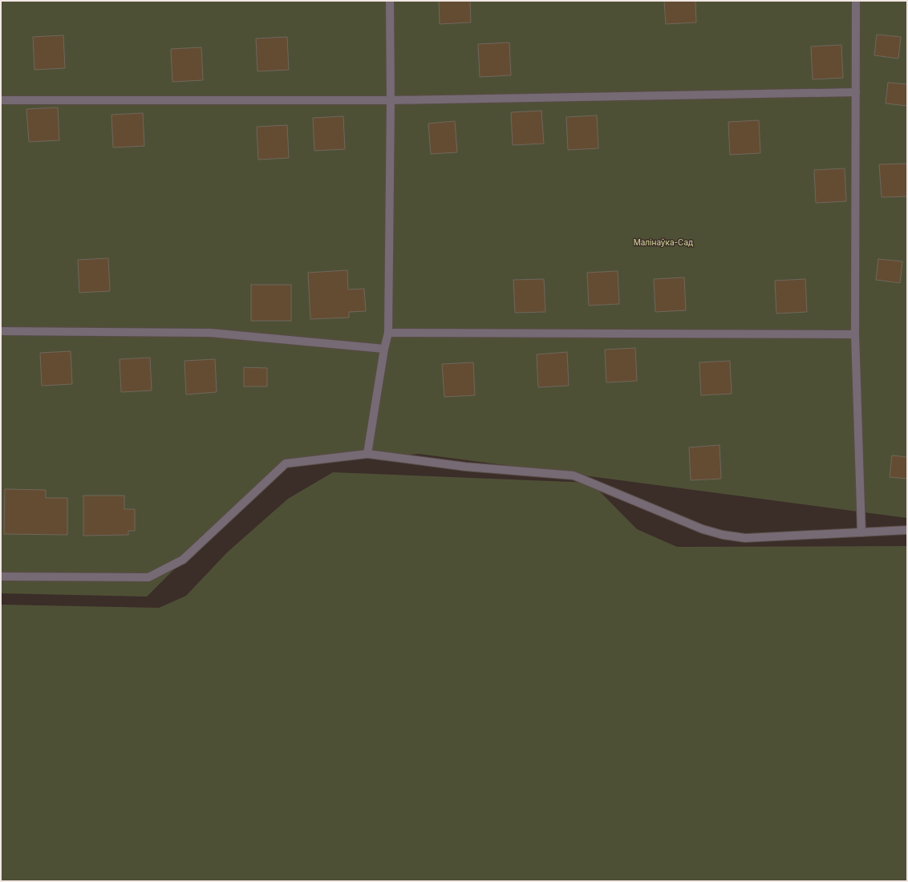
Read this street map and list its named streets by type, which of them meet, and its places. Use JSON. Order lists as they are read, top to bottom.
{
  "parks": ["Малінаўка-Сад"]
}
